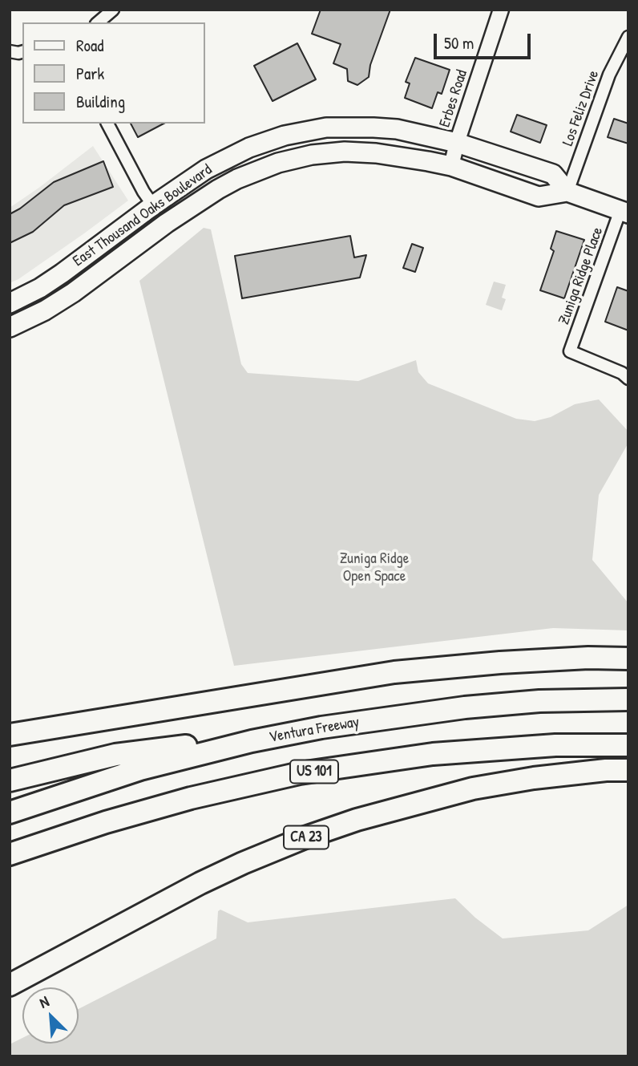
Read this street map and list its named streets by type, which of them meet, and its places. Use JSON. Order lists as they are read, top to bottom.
{
  "streets": {
    "highway": ["Ventura Freeway", "US 101", "CA 23"],
    "main road": ["East Thousand Oaks Boulevard"],
    "street": ["Erbes Road", "Los Feliz Drive", "Zuniga Ridge Place"]
  },
  "crossings": [
    ["Erbes Road", "East Thousand Oaks Boulevard"],
    ["Los Feliz Drive", "East Thousand Oaks Boulevard"],
    ["East Thousand Oaks Boulevard", "Zuniga Ridge Place"]
  ],
  "parks": ["Zuniga Ridge Open Space"],
  "legend": ["Road", "Park", "Building"],
  "scale_bar": "50 m",
  "north": "top left"
}
